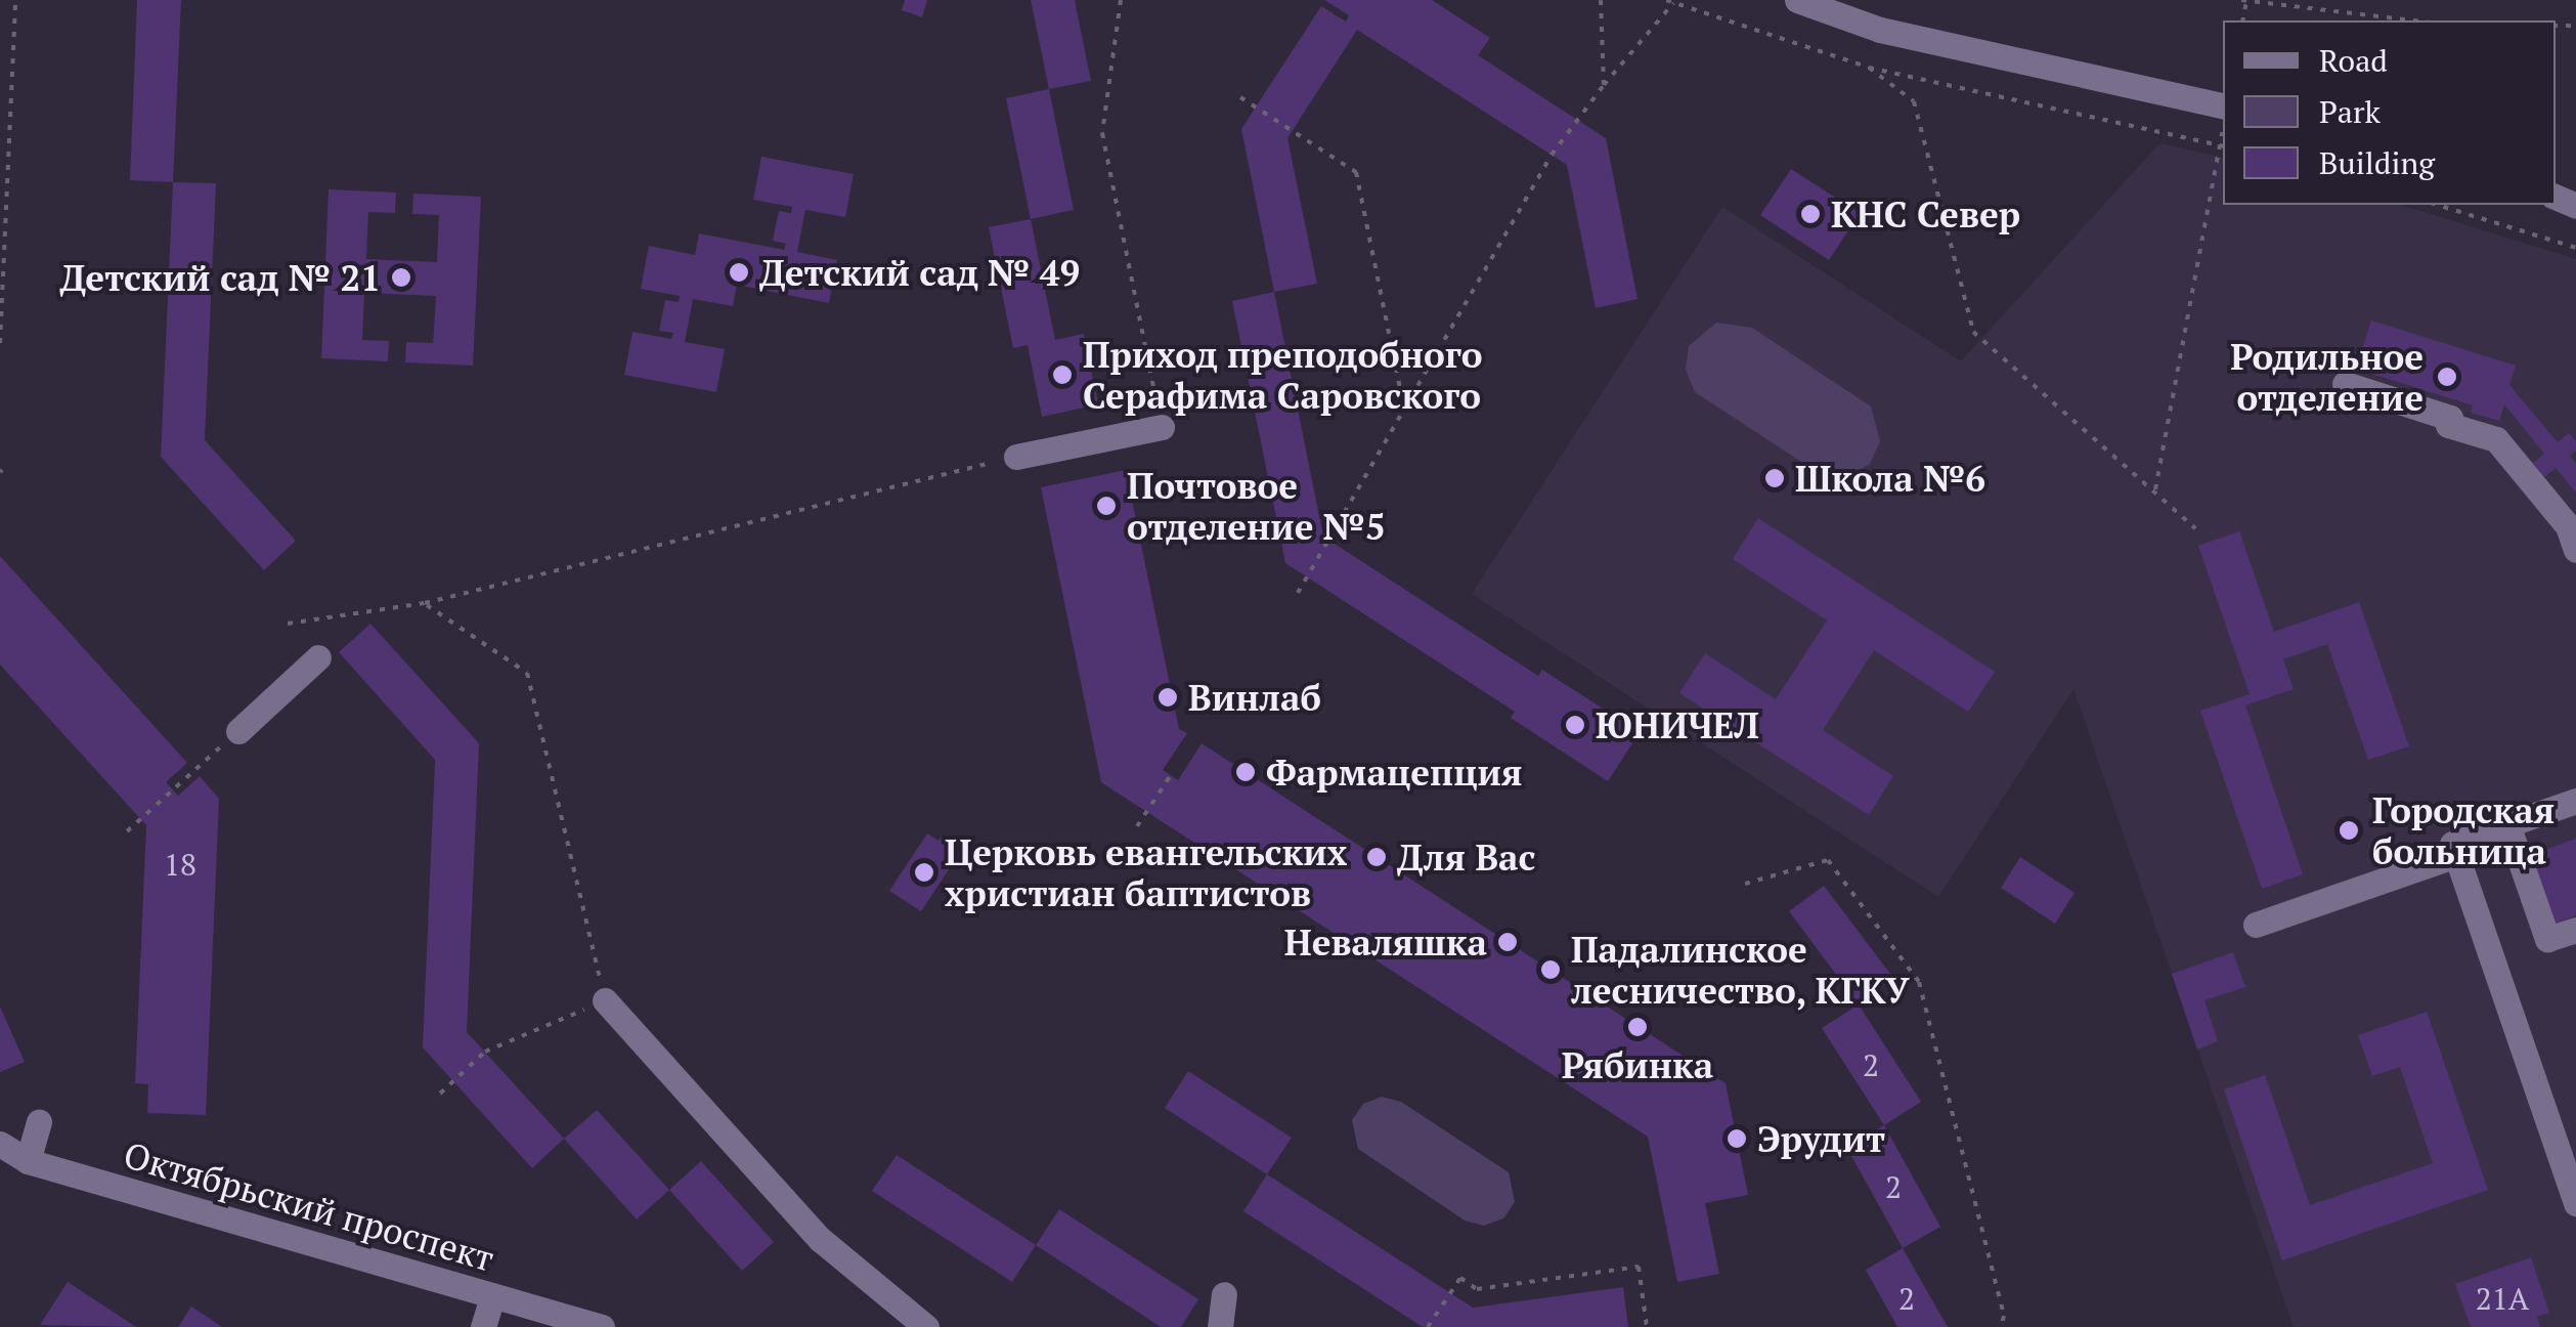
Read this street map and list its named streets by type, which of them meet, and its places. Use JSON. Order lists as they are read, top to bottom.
{
  "streets": {
    "street": ["Октябрьский проспект"]
  },
  "places": [
    "КНС Север",
    "Детский сад № 49",
    "Детский сад № 21",
    "Приход преподобного Серафима Саровского",
    "Родильное отделение",
    "Школа №6",
    "Почтовое отделение №5",
    "Винлаб",
    "ЮНИЧЕЛ",
    "Фармацепция",
    "Городская больница",
    "Для Вас",
    "Церковь евангельских христиан баптистов",
    "Неваляшка",
    "Падалинское лесничество, КГКУ",
    "Рябинка",
    "Эрудит"
  ],
  "house_numbers": [
    "18",
    "2",
    "2",
    "2",
    "21А"
  ],
  "legend": ["Road", "Park", "Building"]
}
